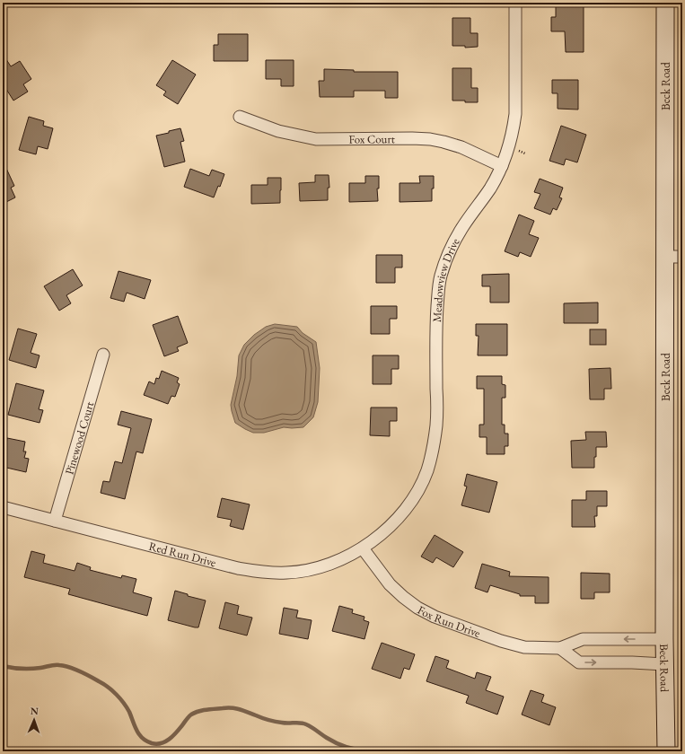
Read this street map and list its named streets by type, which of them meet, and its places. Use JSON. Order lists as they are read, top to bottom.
{
  "streets": {
    "main road": ["Beck Road"],
    "street": [
      "Fox Court",
      "Meadowview Drive",
      "Pinewood Court",
      "Red Run Drive",
      "Fox Run Drive"
    ]
  },
  "crossings": [
    ["Beck Road", "Fox Run Drive"],
    ["Fox Court", "Meadowview Drive"],
    ["Meadowview Drive", "Red Run Drive"],
    ["Meadowview Drive", "Fox Run Drive"],
    ["Pinewood Court", "Red Run Drive"],
    ["Red Run Drive", "Fox Run Drive"]
  ],
  "north": "top"
}
